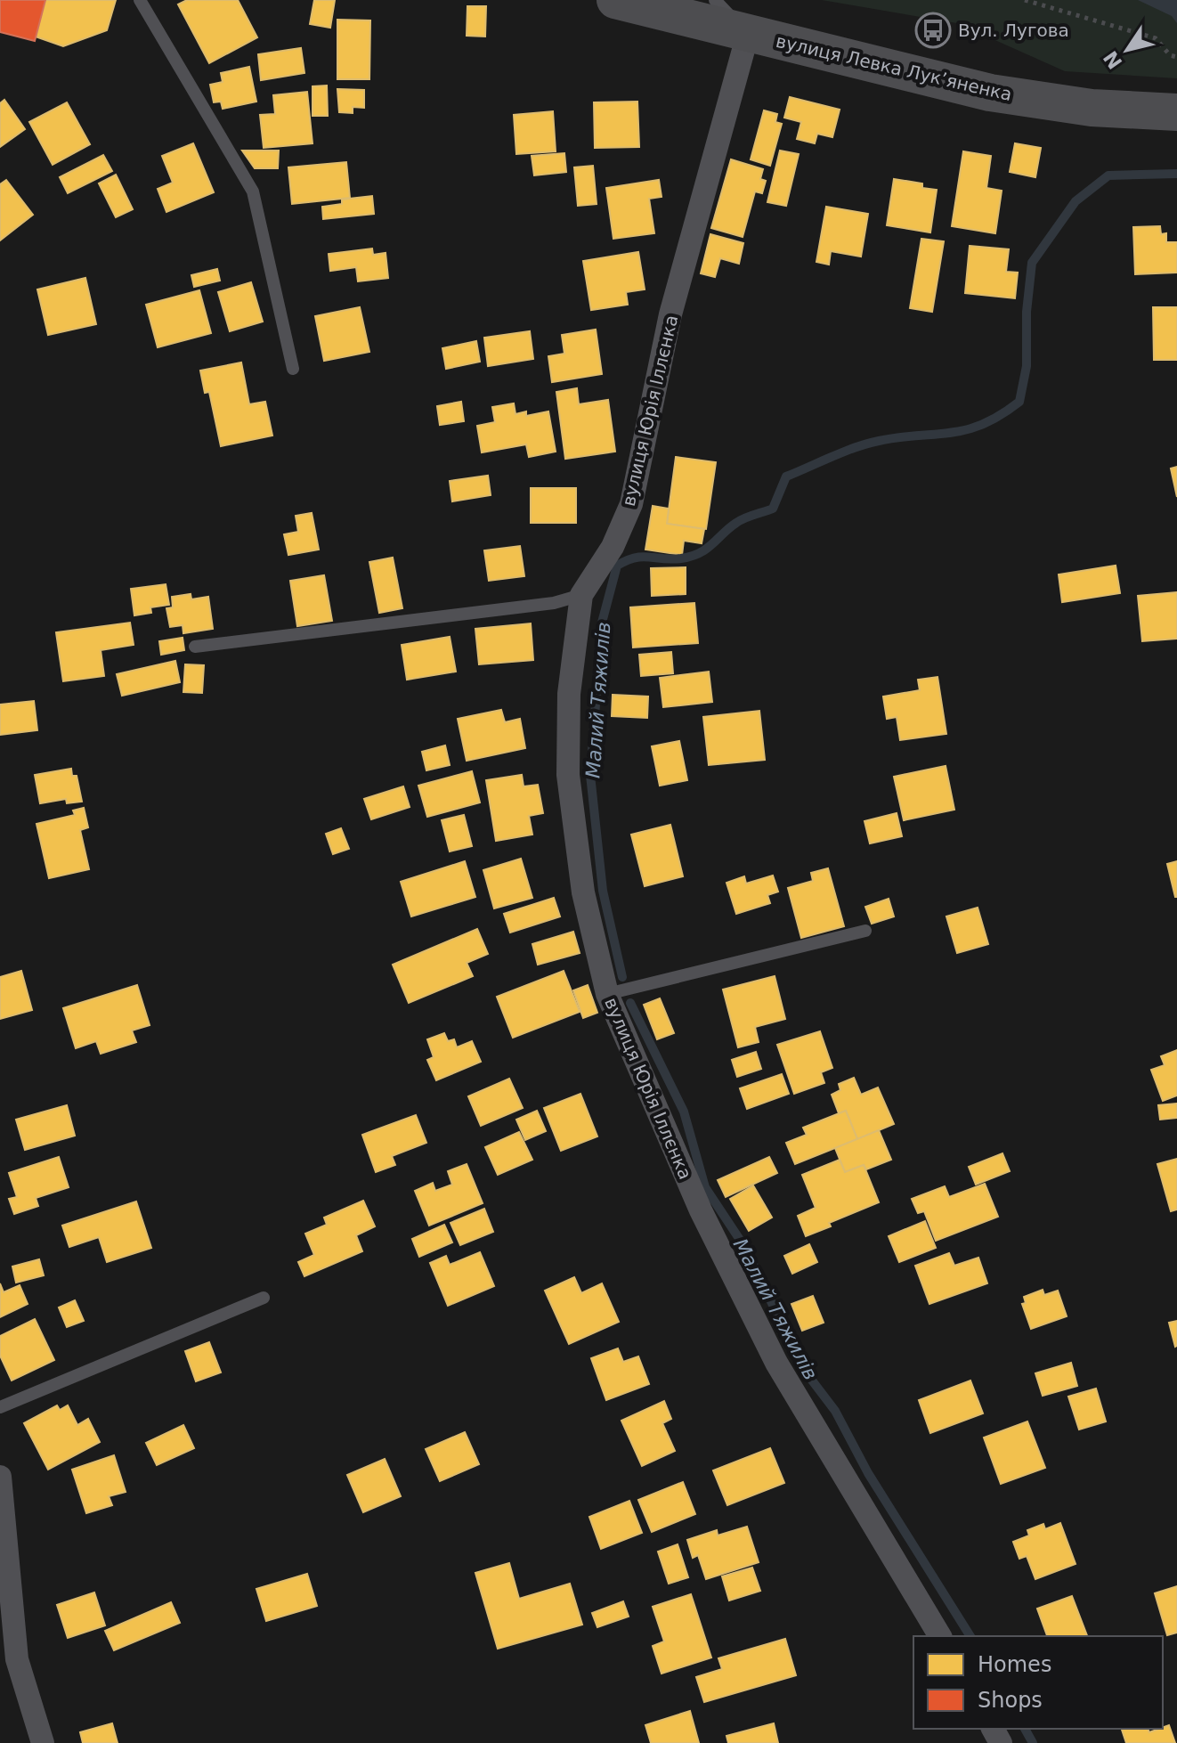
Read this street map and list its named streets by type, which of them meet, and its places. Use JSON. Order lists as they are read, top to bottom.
{
  "streets": {
    "main road": ["вулиця Левка Лукʼяненка"],
    "street": ["вулиця Юрія Іллєнка"]
  },
  "crossings": [
    ["вулиця Левка Лукʼяненка", "вулиця Юрія Іллєнка"]
  ],
  "water": ["Малий Тяжилів"],
  "places": {
    "bus stop": ["Вул. Лугова"]
  },
  "legend": ["Homes", "Shops"],
  "north": "bottom left"
}
